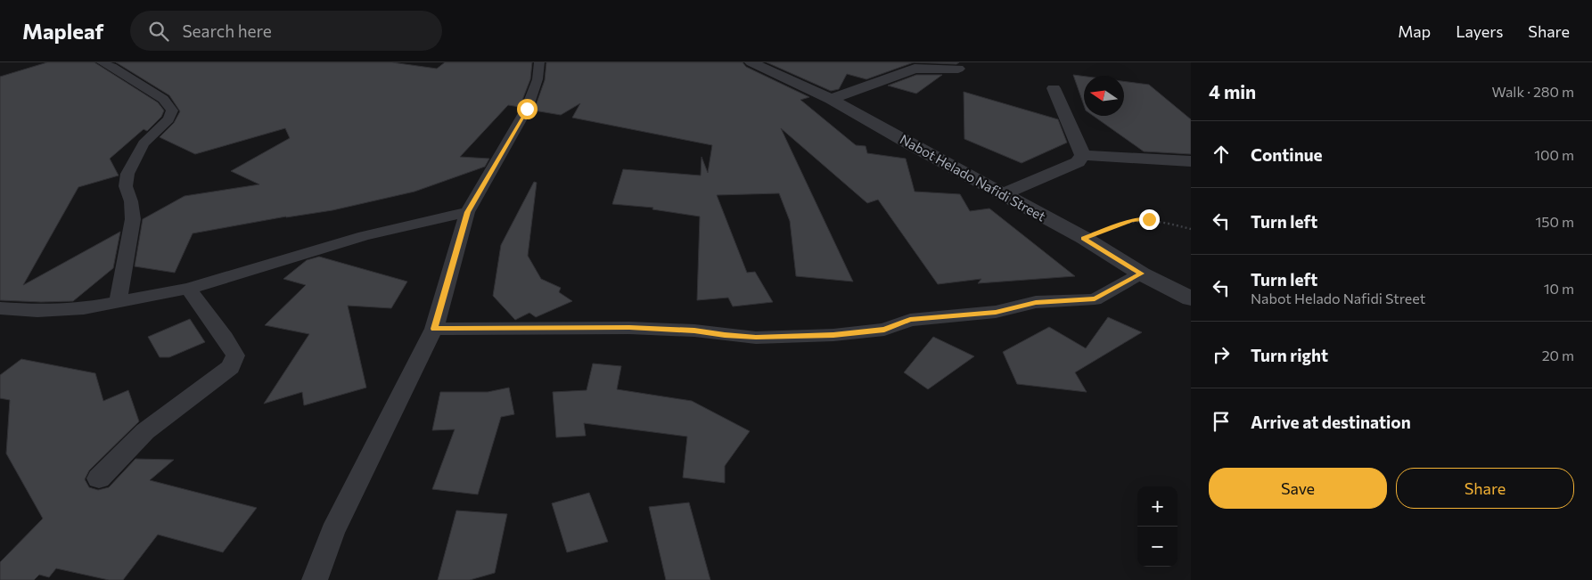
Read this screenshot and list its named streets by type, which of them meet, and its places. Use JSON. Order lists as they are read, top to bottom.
{
  "streets": {
    "street": ["Nabot Helado Nafidi Street"]
  },
  "north": "left",
  "page": {
    "header": "Mapleaf",
    "search": "Search here",
    "nav": ["Map", "Layers", "Share"],
    "heading": ["4 min", "Walk · 280 m"],
    "list": [
      ["Continue", "100 m"],
      ["Turn left", "150 m"],
      ["Turn left", "Nabot Helado Nafidi Street", "10 m"],
      ["Turn right", "20 m"],
      "Arrive at destination"
    ],
    "buttons": ["Save", "Share"],
    "map_buttons": ["+", "−"]
  }
}
